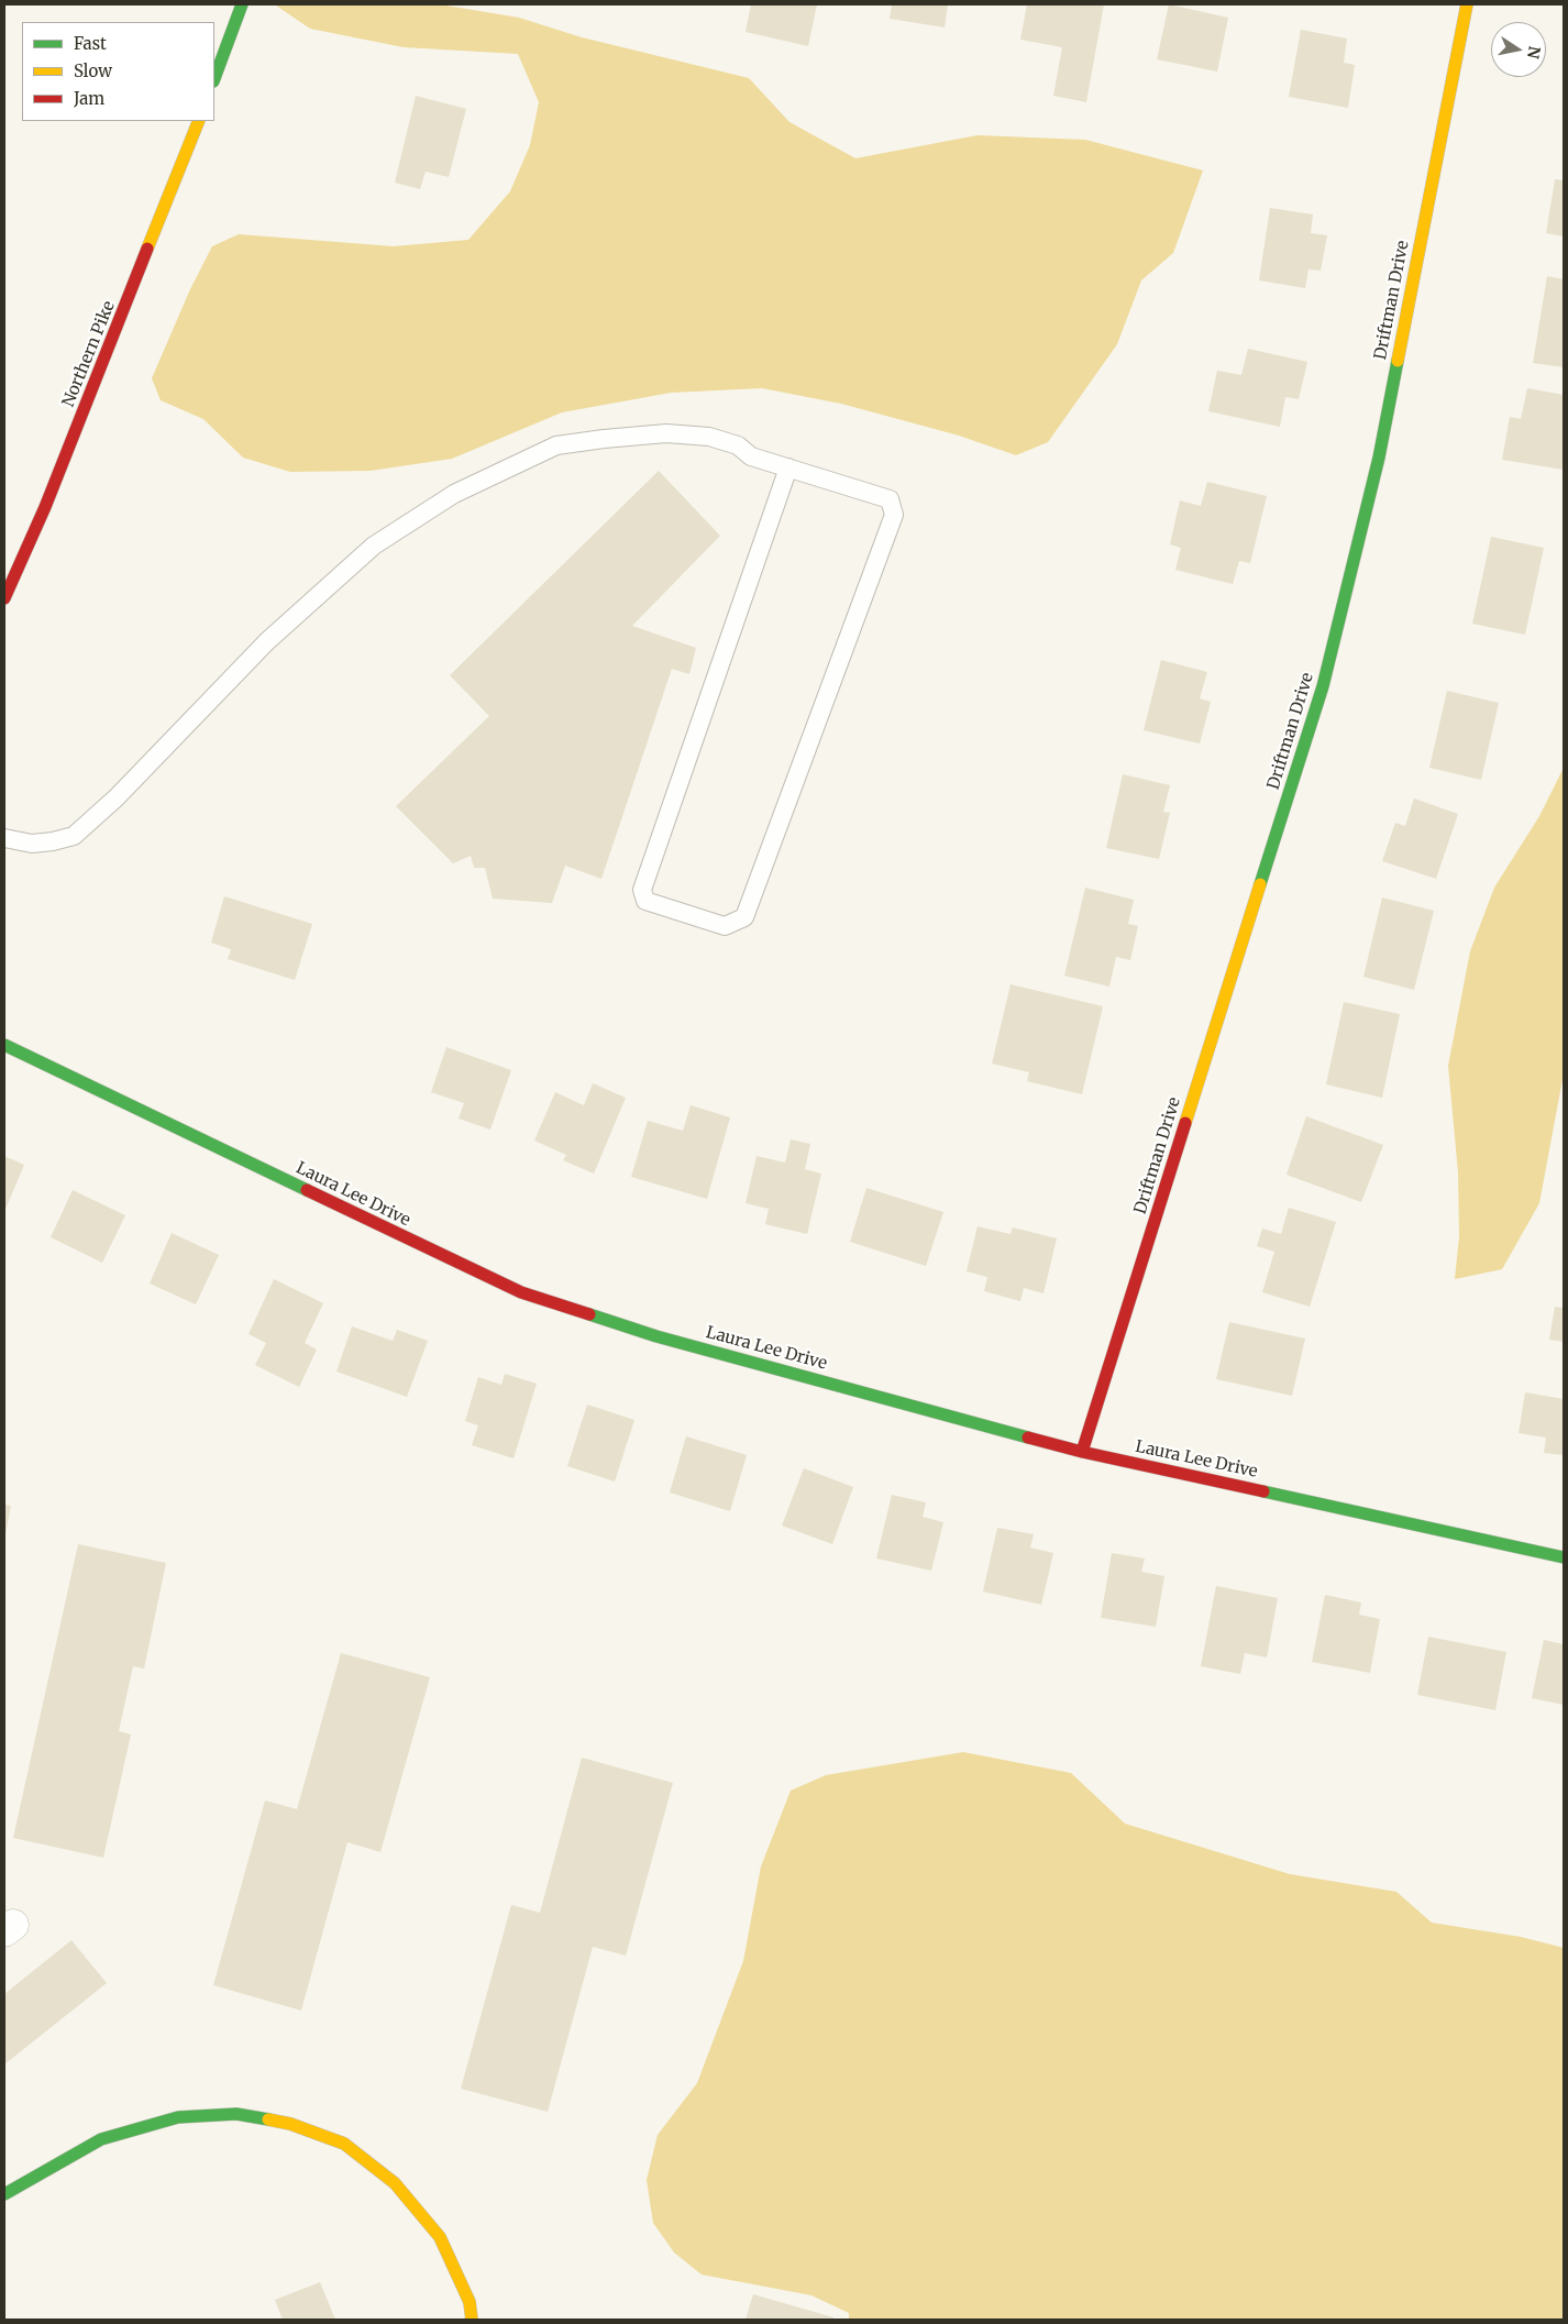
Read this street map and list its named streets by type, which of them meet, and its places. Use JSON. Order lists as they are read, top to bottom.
{
  "streets": {
    "street": ["Driftman Drive", "Northern Pike", "Laura Lee Drive"]
  },
  "crossings": [
    ["Driftman Drive", "Laura Lee Drive"]
  ],
  "legend": ["Fast", "Slow", "Jam"],
  "north": "right"
}
